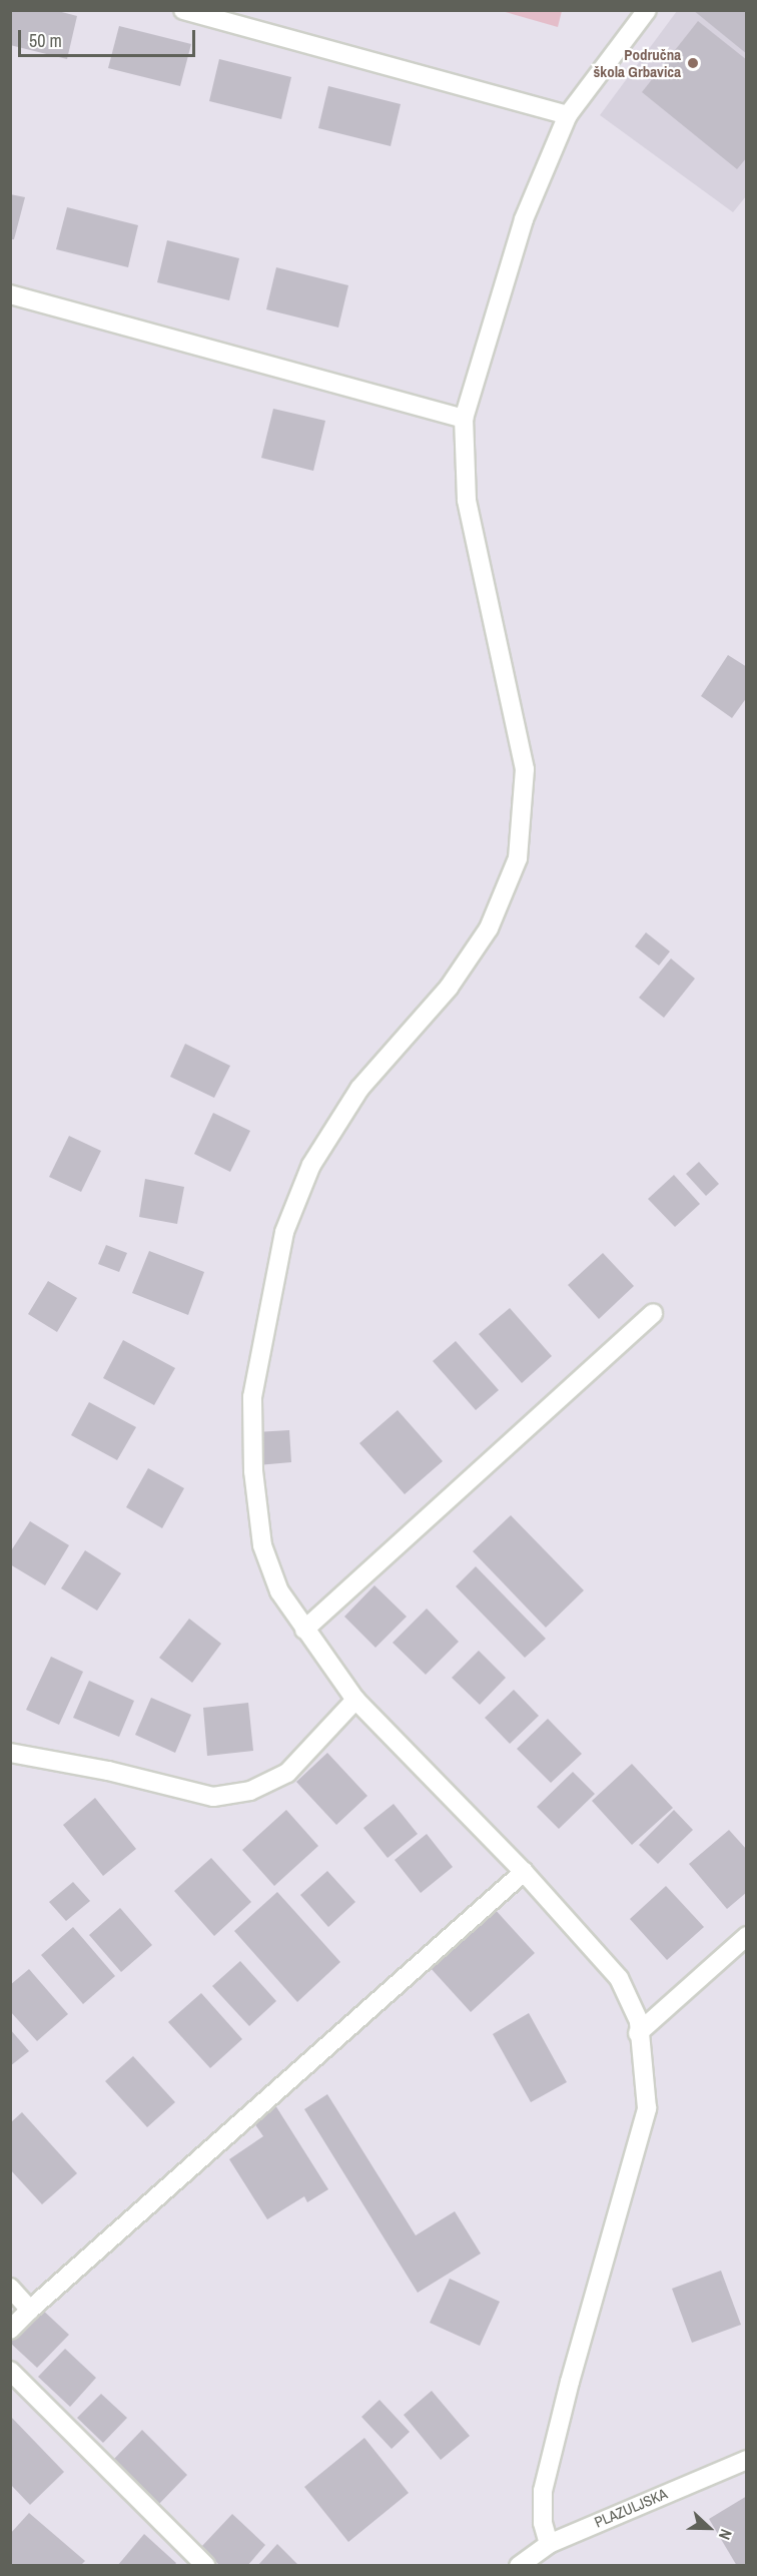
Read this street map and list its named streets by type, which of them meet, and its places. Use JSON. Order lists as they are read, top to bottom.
{
  "streets": {
    "street": ["PLAZULJSKA"]
  },
  "places": ["Područna škola Grbavica"],
  "scale_bar": "50 m",
  "north": "right"
}
